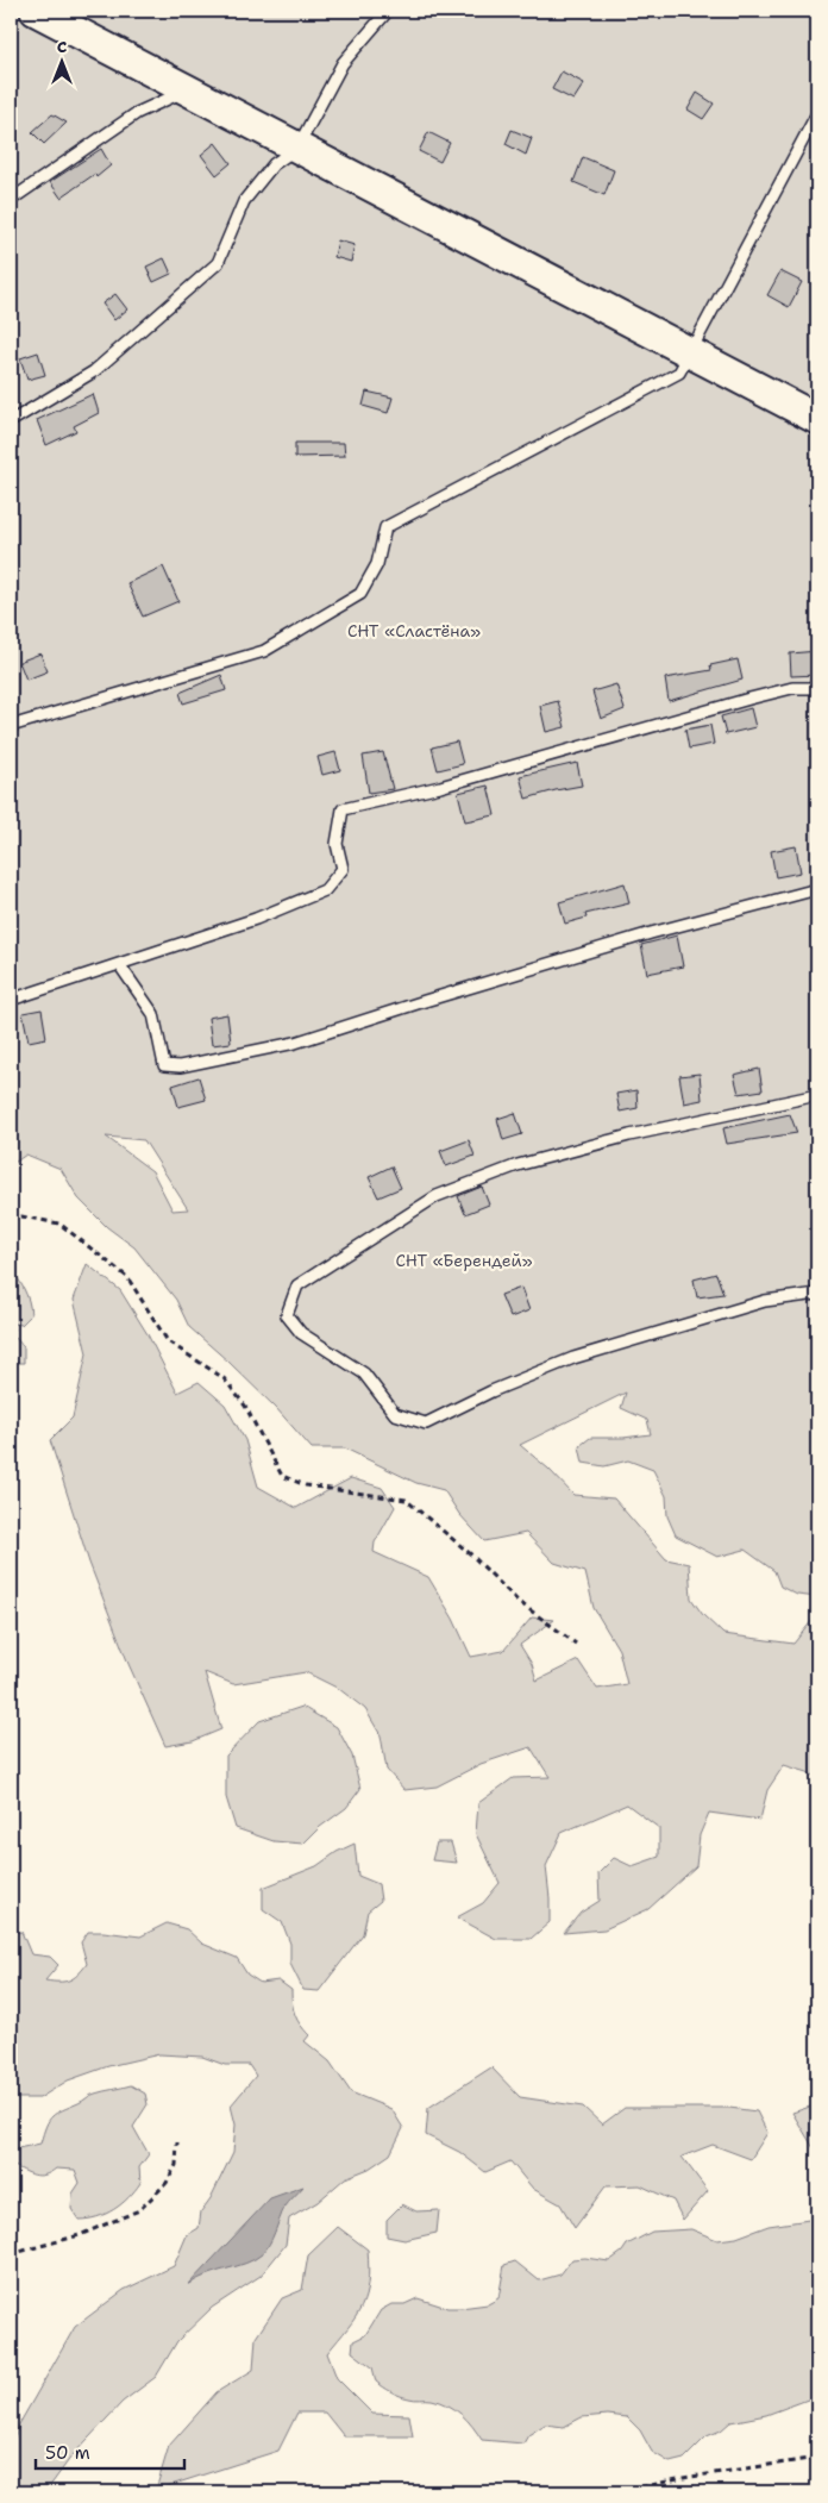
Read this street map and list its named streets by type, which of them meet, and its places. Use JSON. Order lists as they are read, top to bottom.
{
  "parks": ["СНТ «Сластёна»", "СНТ «Берендей»"],
  "scale_bar": "50 m",
  "north": "top"
}
